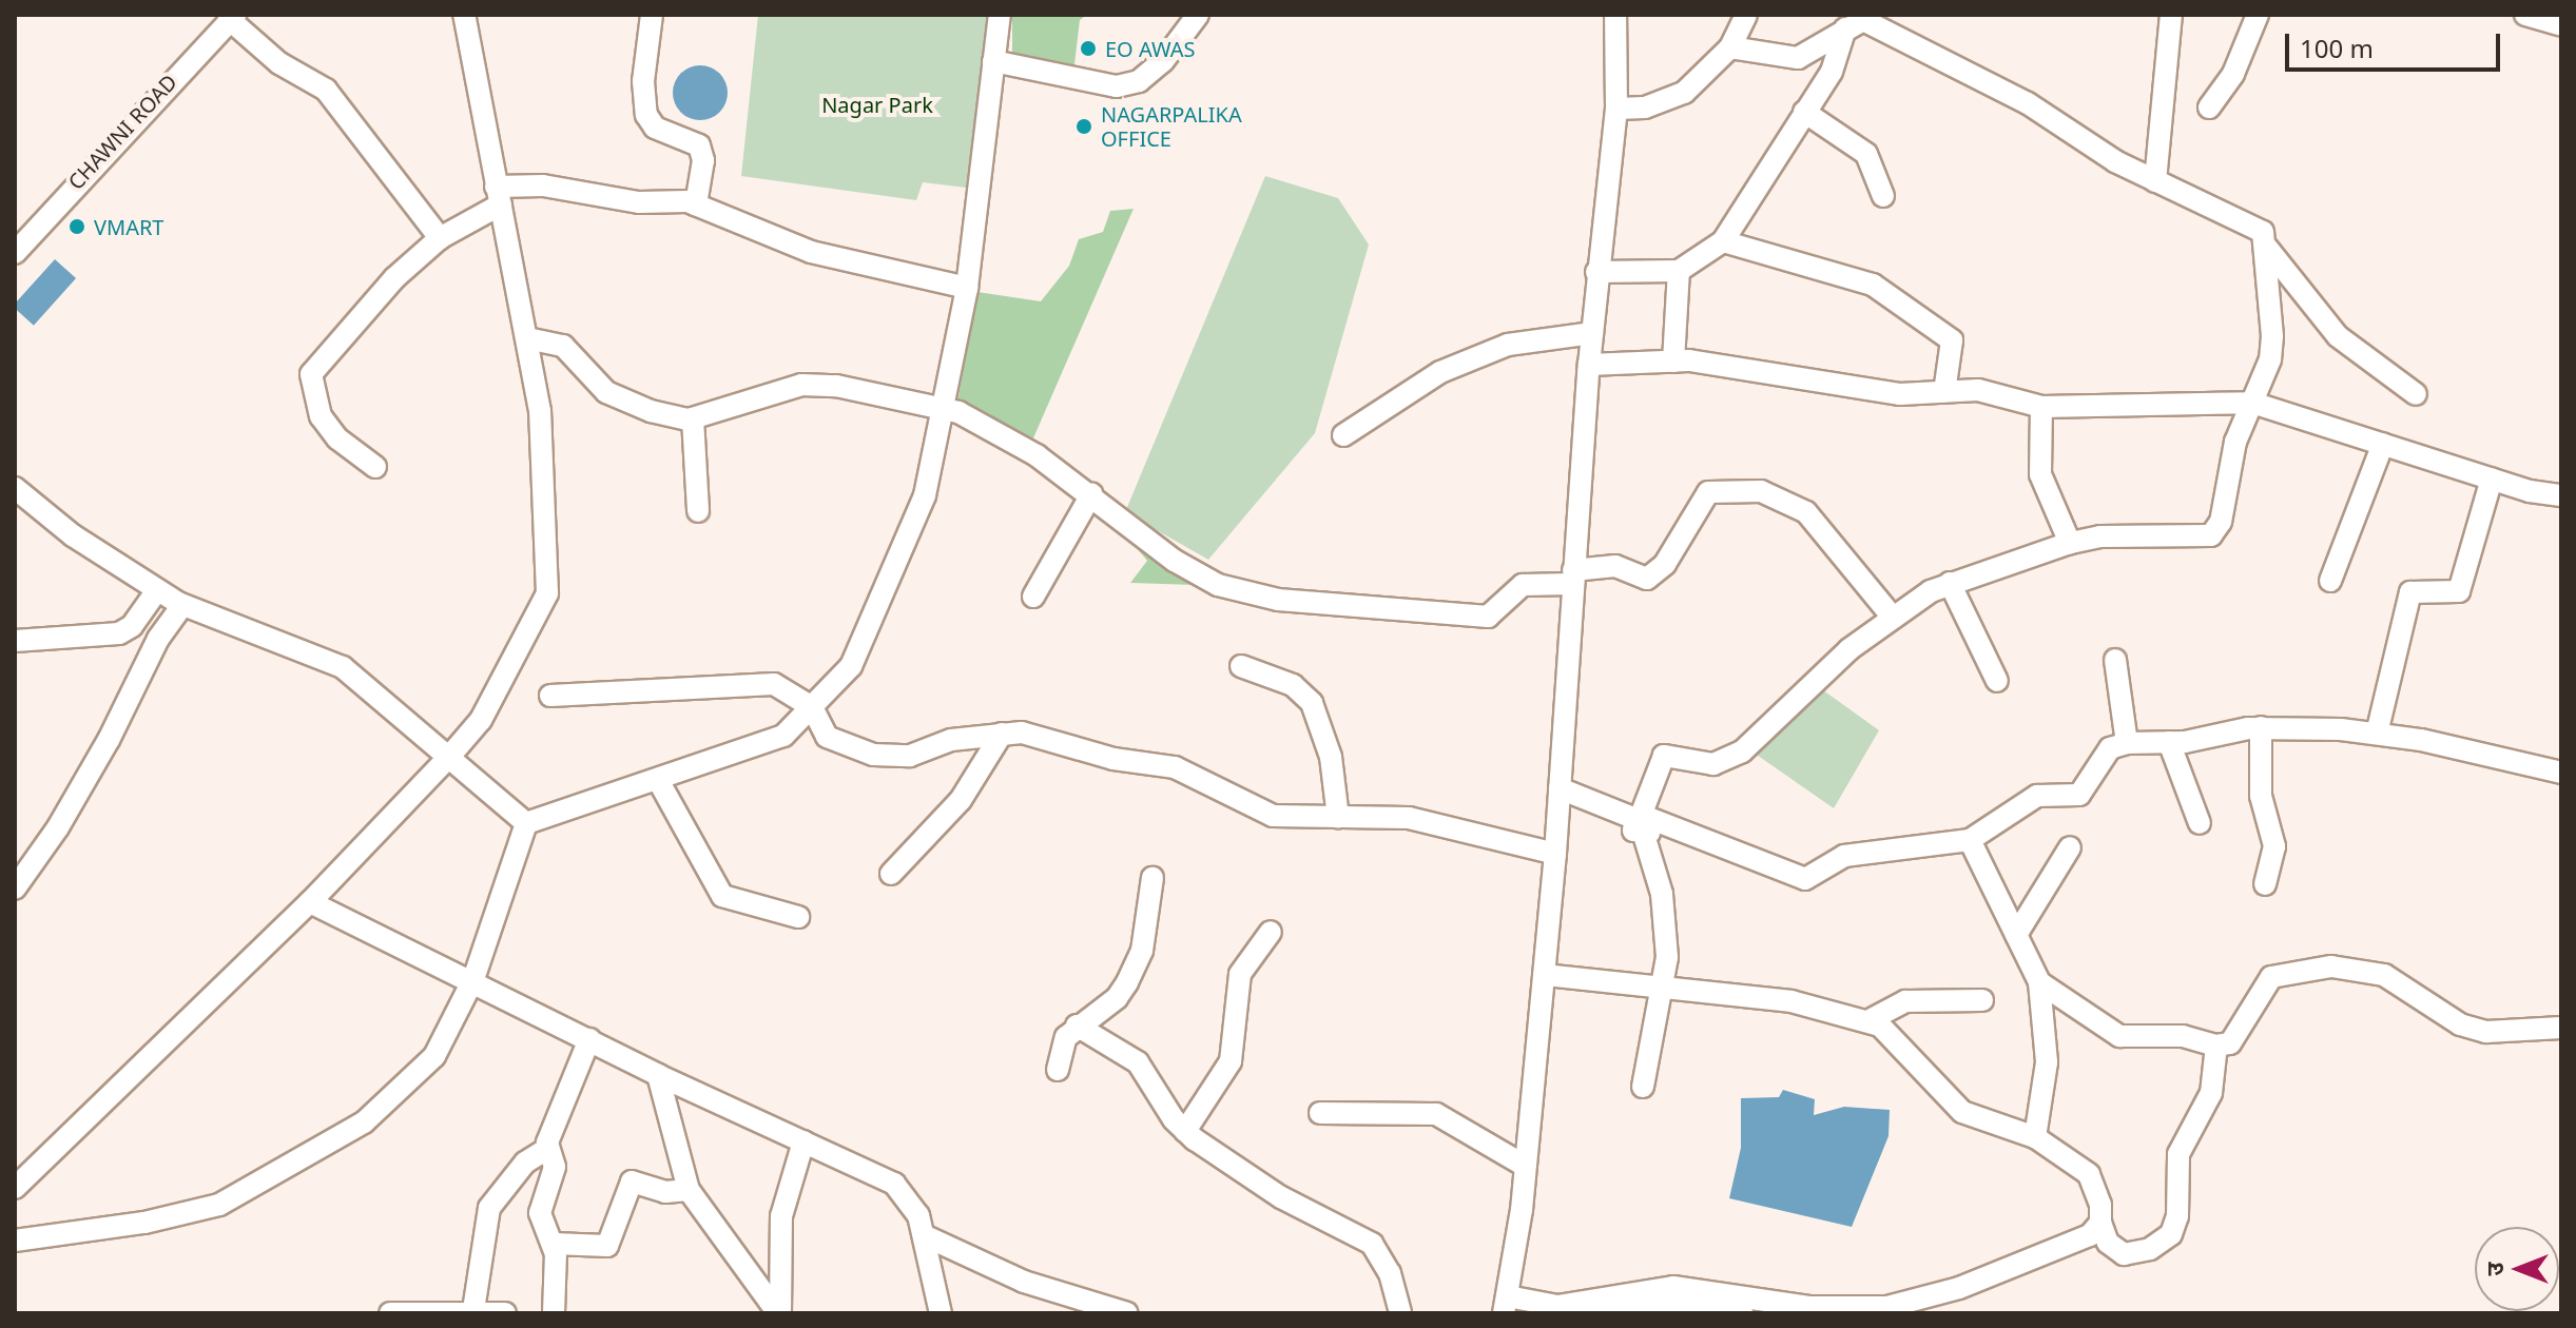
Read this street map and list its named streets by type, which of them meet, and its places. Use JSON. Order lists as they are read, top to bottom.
{
  "streets": {
    "street": ["CHAWNI ROAD"]
  },
  "parks": ["Nagar Park"],
  "places": ["EO AWAS", "NAGARPALIKA OFFICE", "VMART"],
  "scale_bar": "100 m",
  "north": "left"
}
